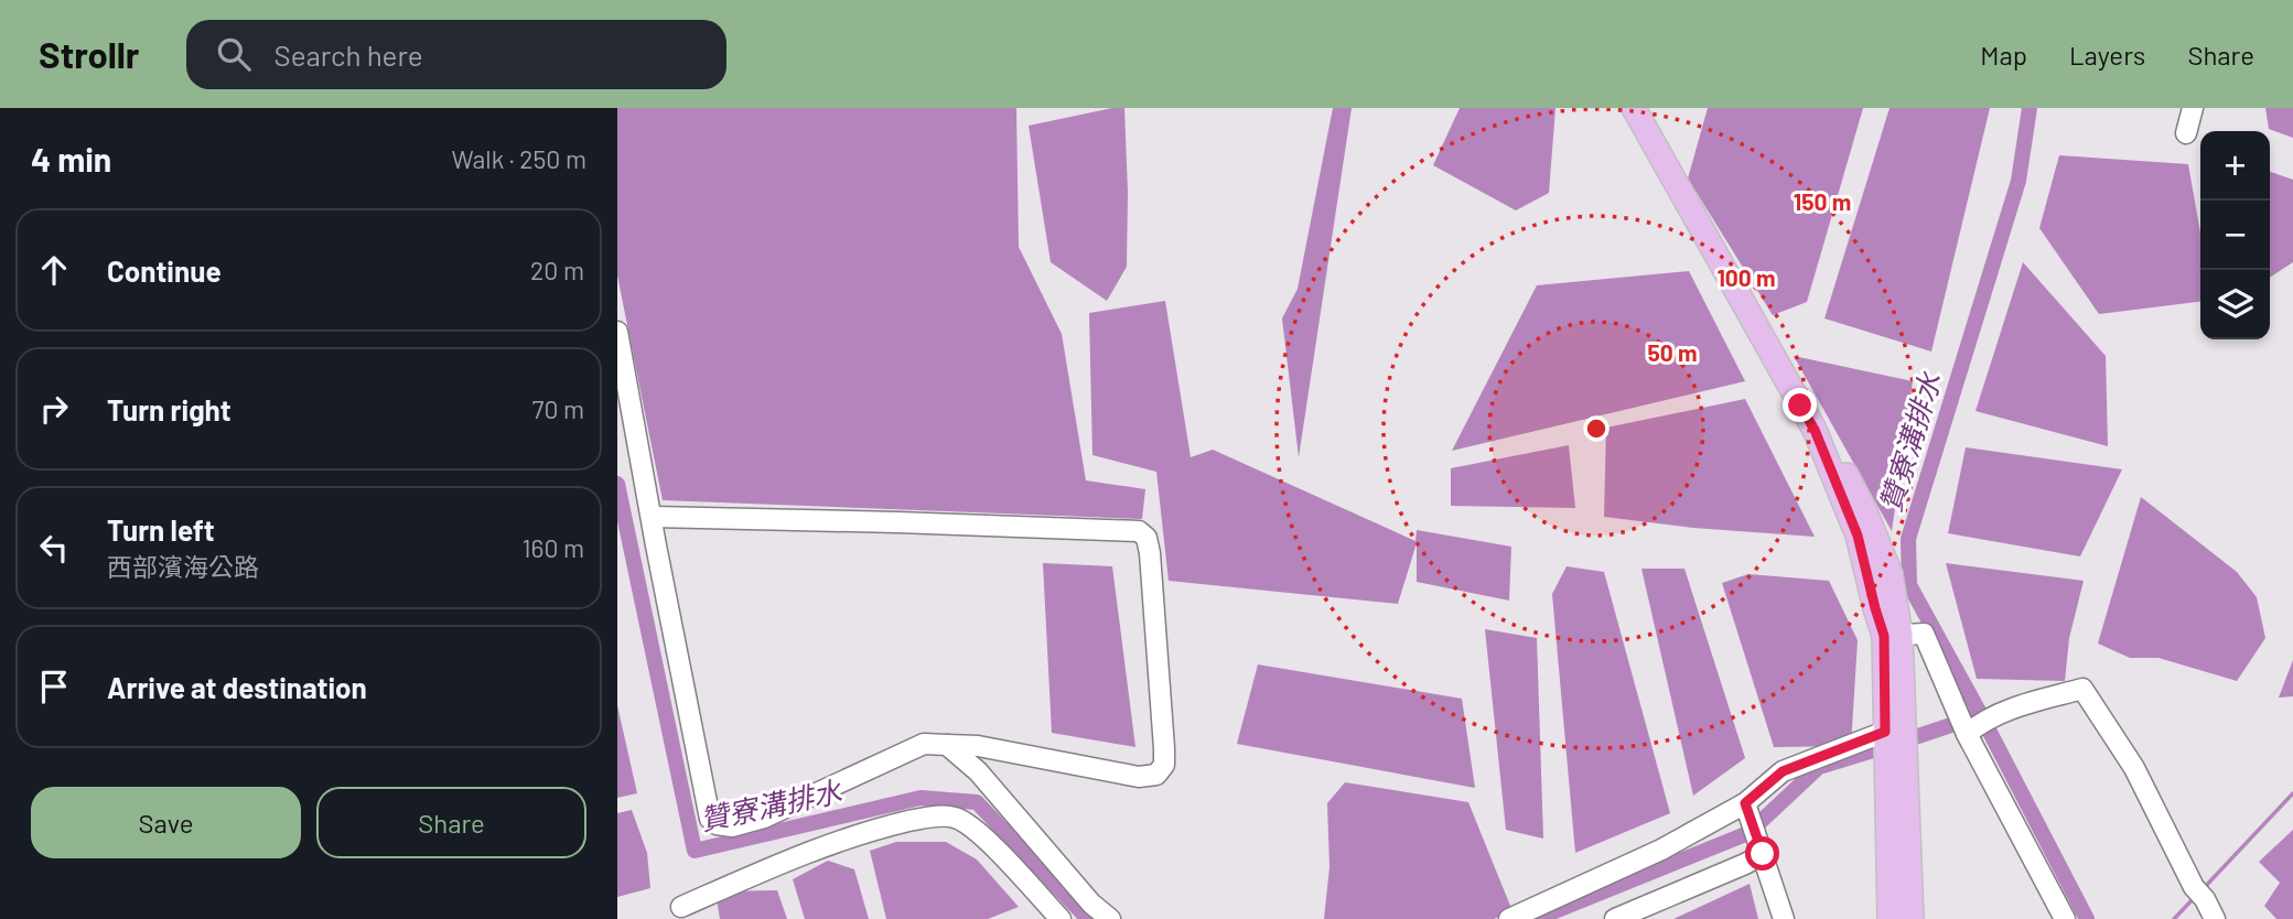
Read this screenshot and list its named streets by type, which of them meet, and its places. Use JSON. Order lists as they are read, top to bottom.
{
  "water": ["贊寮溝排水"],
  "page": {
    "header": "Strollr",
    "search": "Search here",
    "nav": ["Map", "Layers", "Share"],
    "heading": ["4 min", "Walk · 250 m"],
    "map_buttons": ["+", "−"],
    "list": [
      ["Continue", "20 m"],
      ["Turn right", "70 m"],
      ["Turn left", "西部濱海公路", "160 m"],
      "Arrive at destination"
    ],
    "buttons": ["Save", "Share"]
  },
  "rings": ["150 m", "100 m", "50 m"]
}
